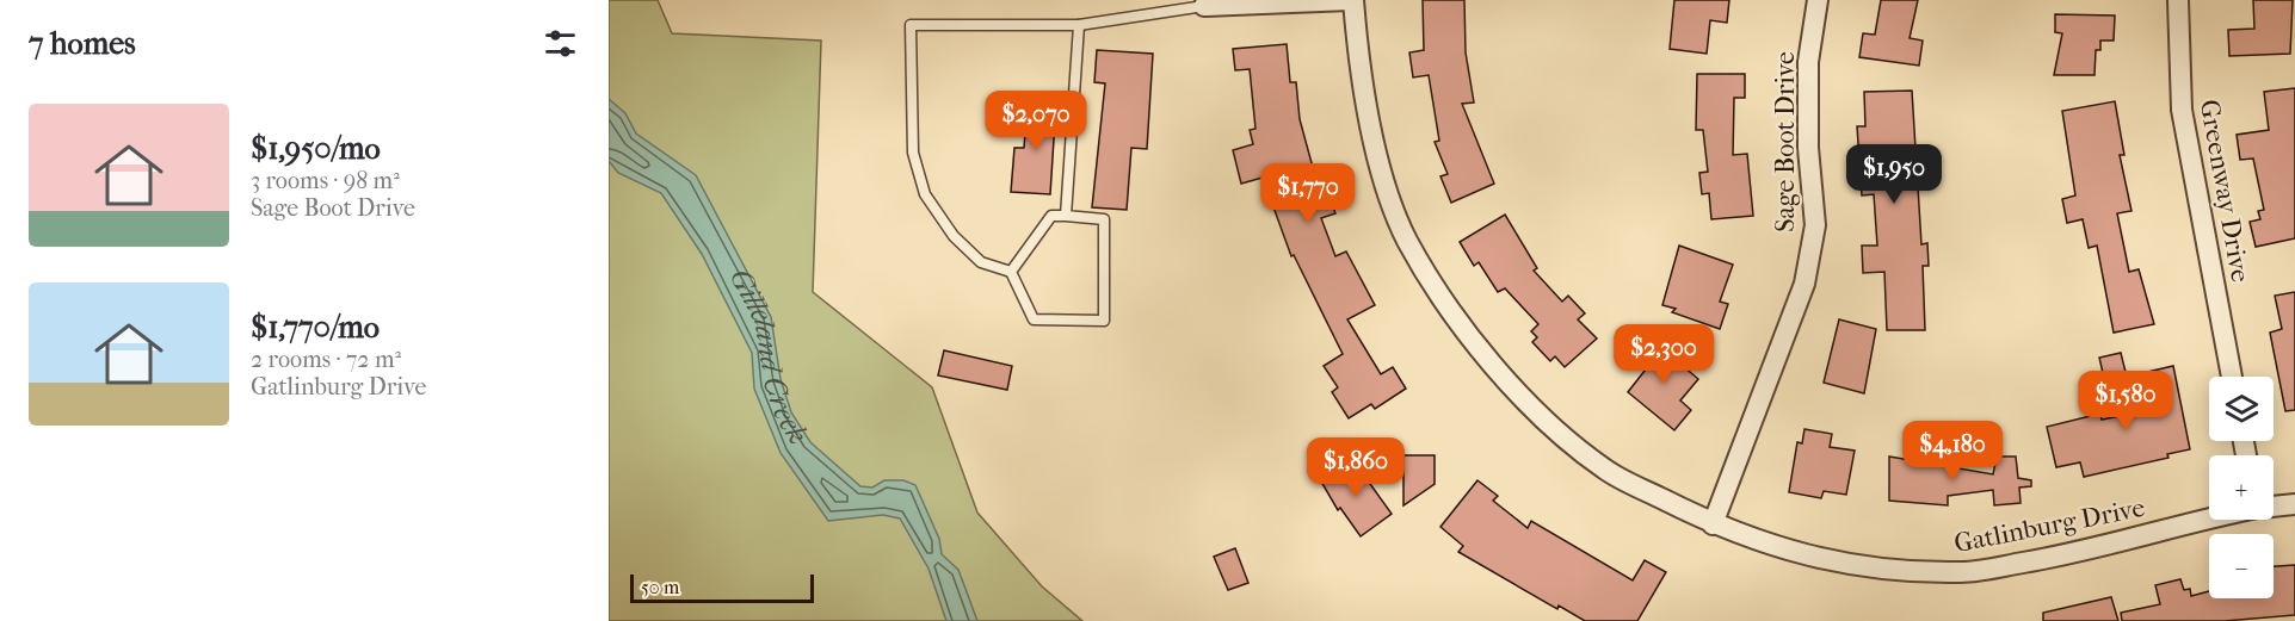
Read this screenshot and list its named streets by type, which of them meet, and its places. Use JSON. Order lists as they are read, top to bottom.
{
  "streets": {
    "street": ["Sage Boot Drive", "Greenway Drive", "Gatlinburg Drive"]
  },
  "crossings": [
    ["Sage Boot Drive", "Gatlinburg Drive"]
  ],
  "water": ["Gilleland Creek"],
  "scale_bar": "50 m",
  "page": {
    "heading": "7 homes",
    "list": [
      {
        "name": "$1,950/mo",
        "note": "3 rooms · 98 m² · Sage Boot Drive"
      },
      {
        "name": "$1,770/mo",
        "note": "2 rooms · 72 m² · Gatlinburg Drive"
      }
    ],
    "price": [
      "$2,070",
      "$1,950",
      "$1,770",
      "$2,300",
      "$1,580",
      "$4,180",
      "$1,860"
    ],
    "map_buttons": ["+", "−"],
    "scale": "50 m"
  }
}
